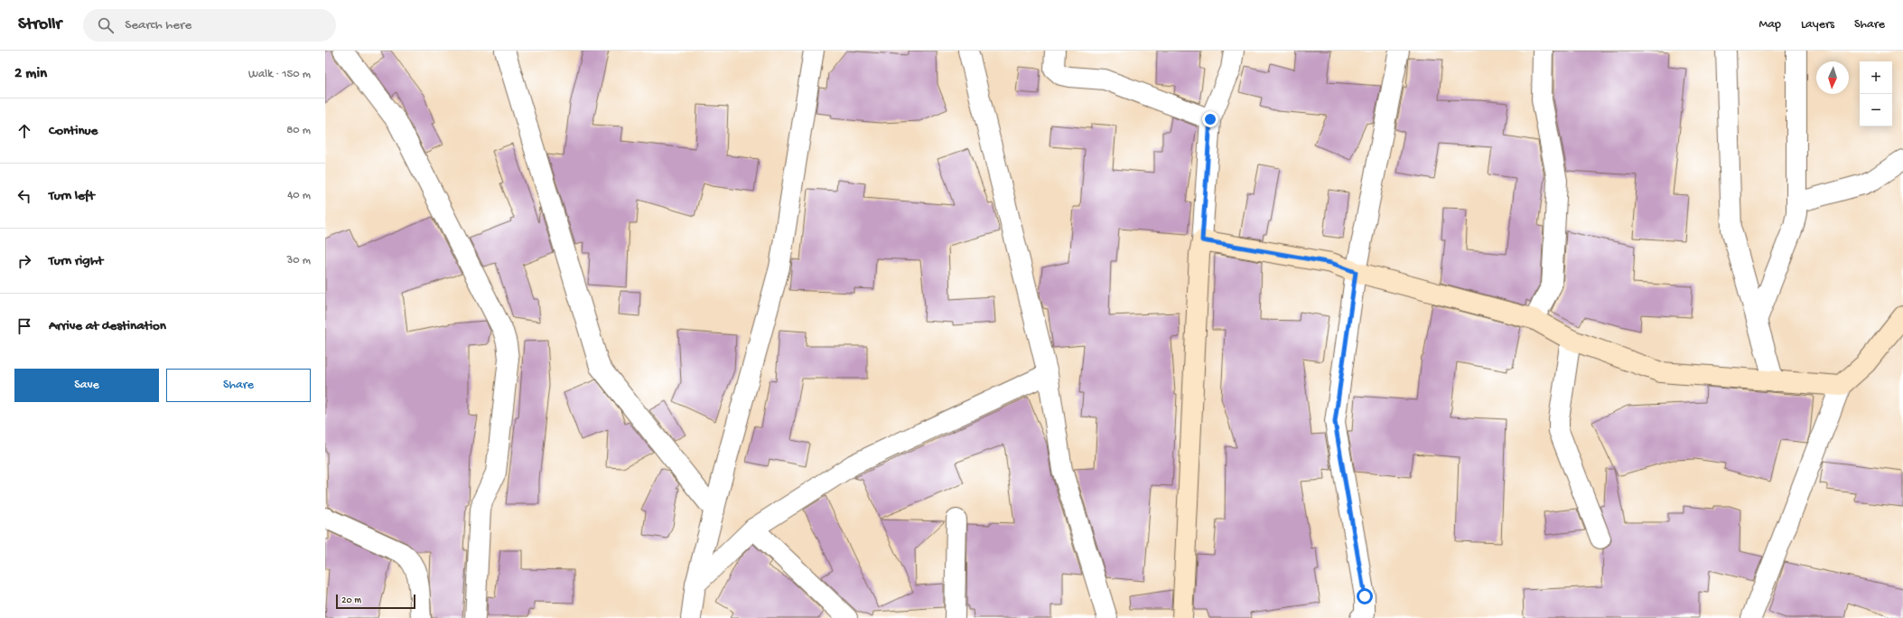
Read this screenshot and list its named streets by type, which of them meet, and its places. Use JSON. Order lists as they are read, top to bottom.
{
  "scale_bar": "20 m",
  "north": "bottom",
  "page": {
    "header": "Strollr",
    "search": "Search here",
    "nav": ["Map", "Layers", "Share"],
    "heading": ["2 min", "Walk · 150 m"],
    "map_buttons": ["+", "−"],
    "list": [
      ["Continue", "80 m"],
      ["Turn left", "40 m"],
      ["Turn right", "30 m"],
      "Arrive at destination"
    ],
    "buttons": ["Save", "Share"],
    "scale": "20 m"
  }
}
